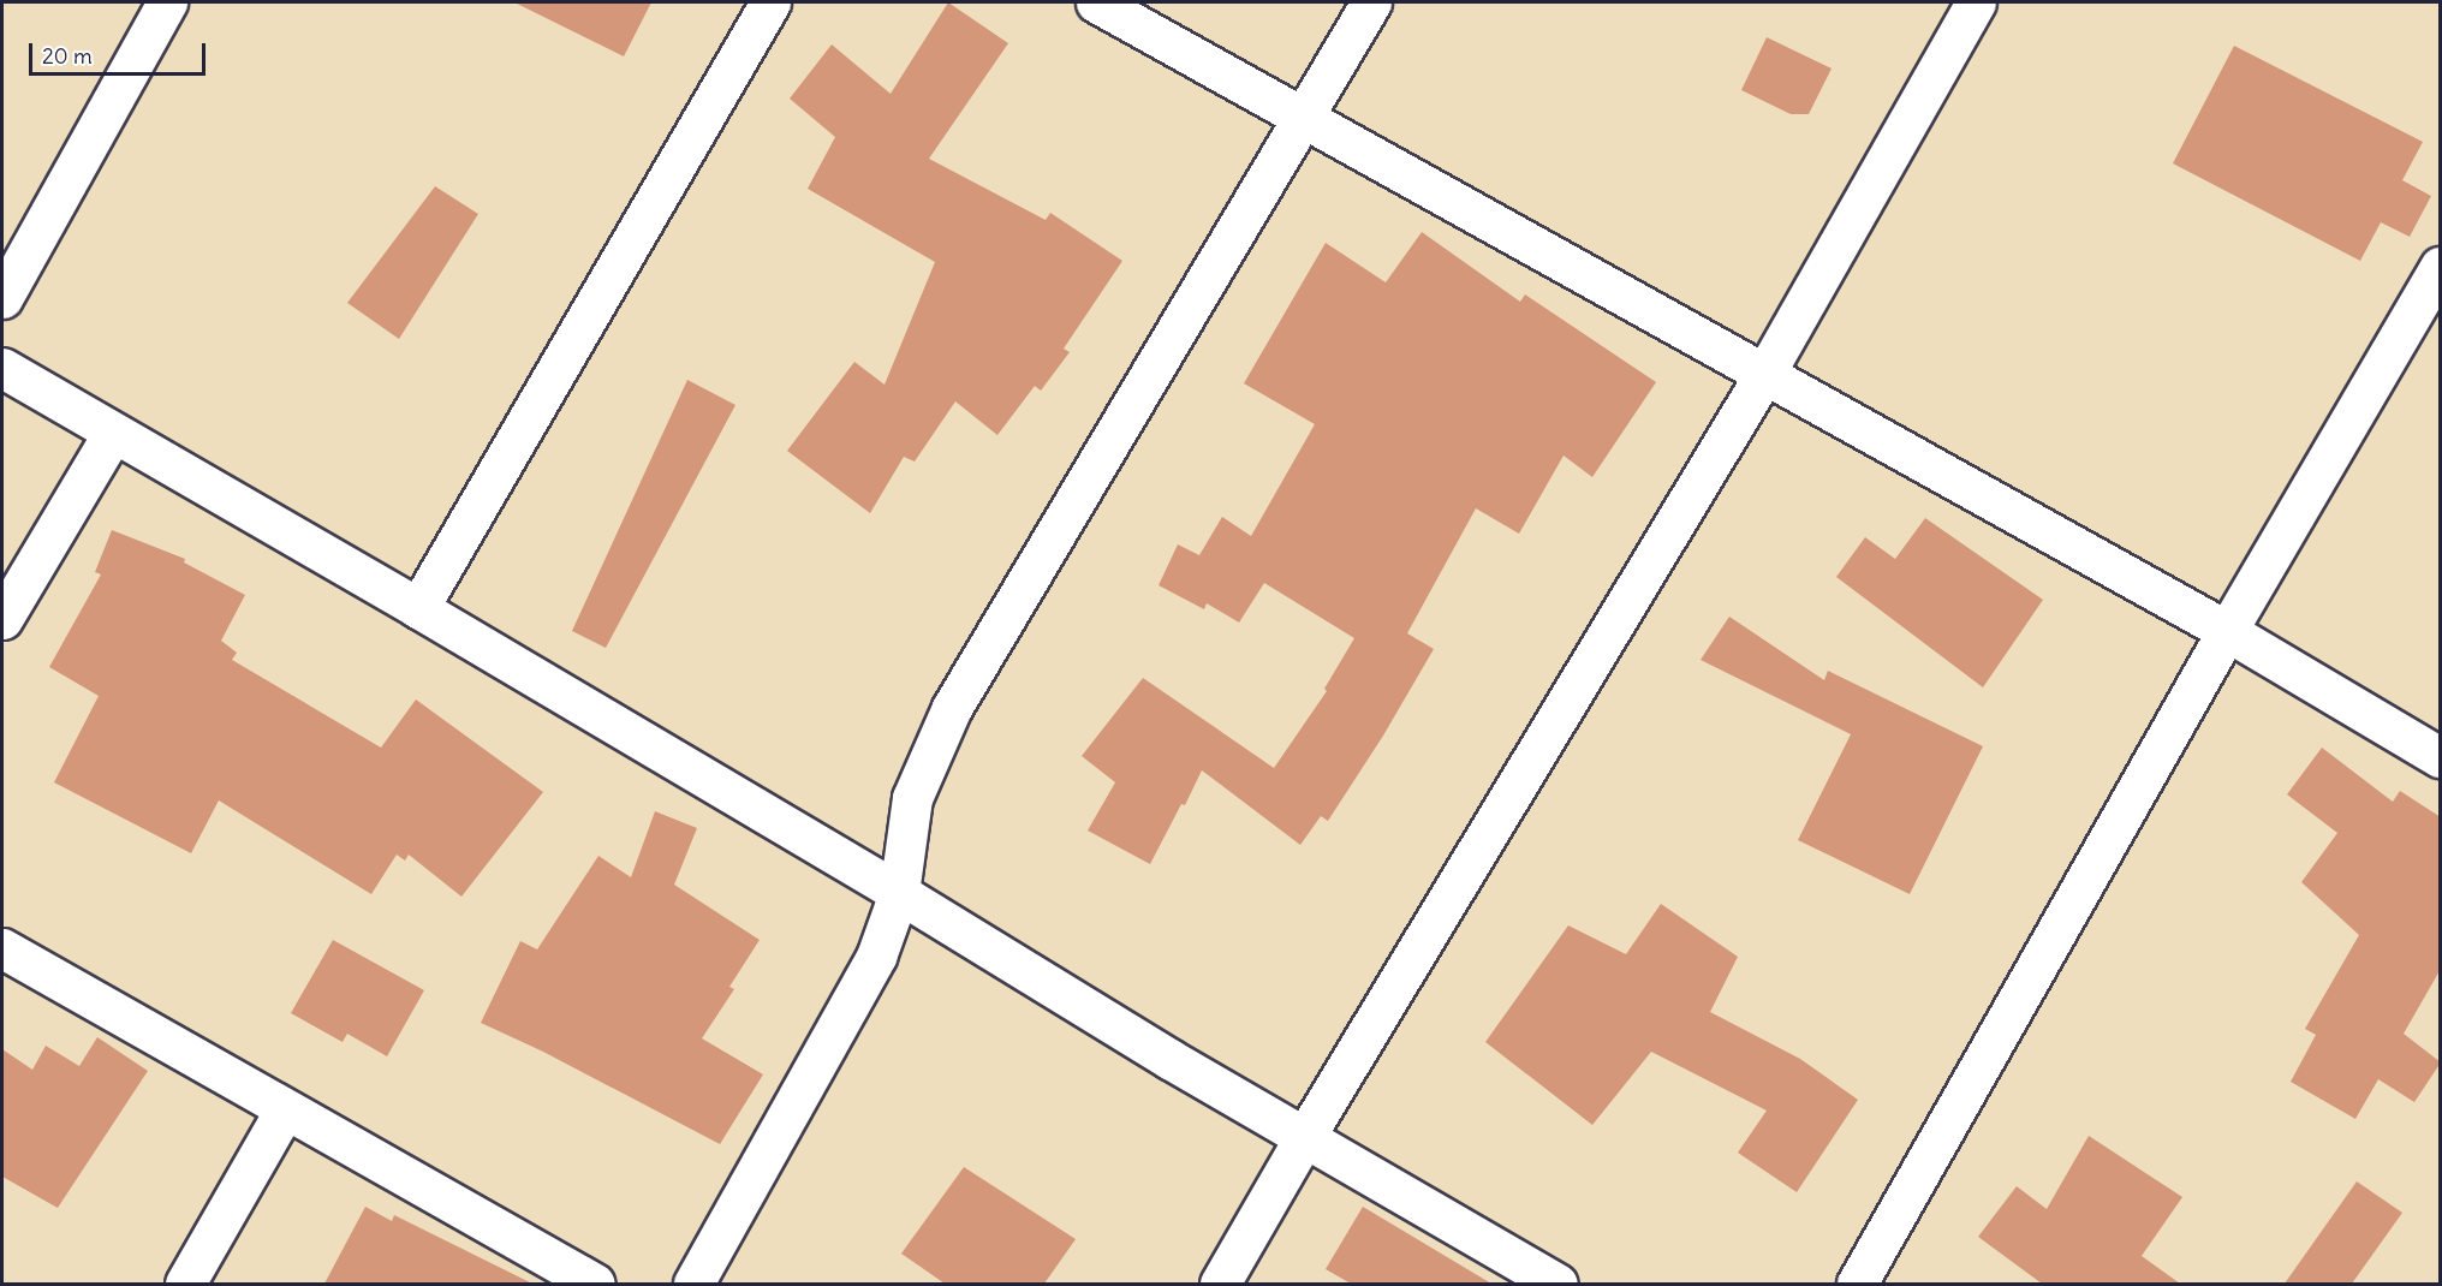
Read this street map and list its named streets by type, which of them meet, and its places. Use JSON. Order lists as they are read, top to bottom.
{
  "scale_bar": "20 m"
}
